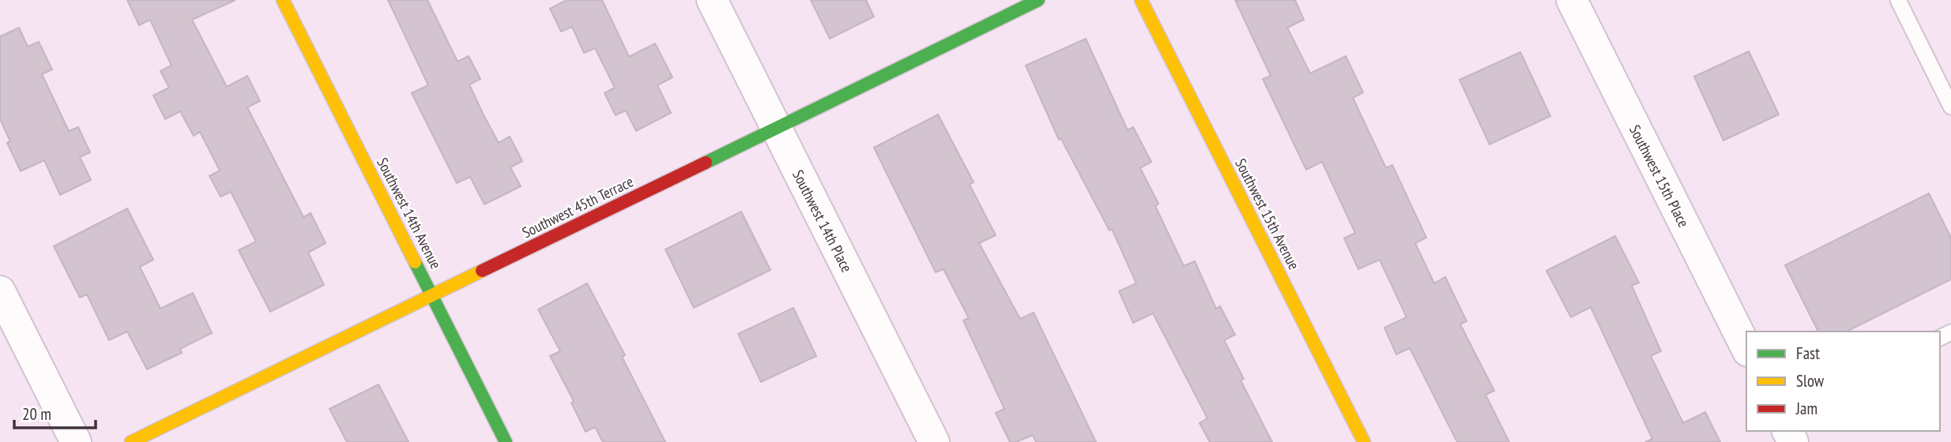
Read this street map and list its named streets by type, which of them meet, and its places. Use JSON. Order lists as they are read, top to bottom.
{
  "streets": {
    "street": [
      "Southwest 15th Place",
      "Southwest 45th Terrace",
      "Southwest 14th Avenue",
      "Southwest 15th Avenue",
      "Southwest 14th Place"
    ]
  },
  "crossings": [
    ["Southwest 45th Terrace", "Southwest 14th Avenue"],
    ["Southwest 45th Terrace", "Southwest 14th Place"]
  ],
  "legend": ["Fast", "Slow", "Jam"],
  "scale_bar": "20 m"
}
